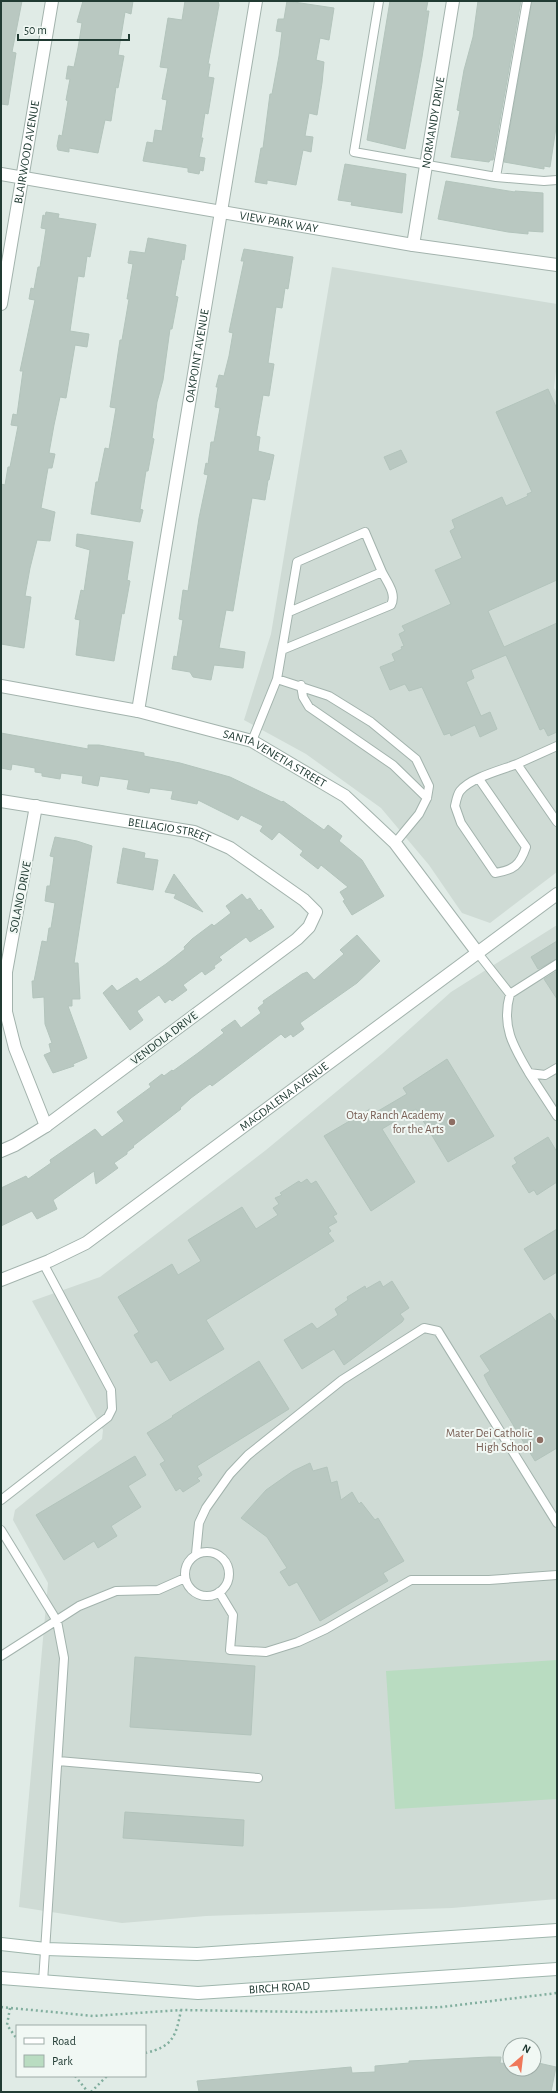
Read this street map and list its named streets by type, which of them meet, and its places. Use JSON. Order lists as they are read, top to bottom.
{
  "streets": {
    "street": [
      "NORMANDY DRIVE",
      "BLAIRWOOD AVENUE",
      "VIEW PARK WAY",
      "OAKPOINT AVENUE",
      "SANTA VENETIA STREET",
      "BELLAGIO STREET",
      "SOLANO DRIVE",
      "VENDOLA DRIVE",
      "MAGDALENA AVENUE",
      "BIRCH ROAD"
    ]
  },
  "crossings": [
    ["NORMANDY DRIVE", "VIEW PARK WAY"],
    ["BLAIRWOOD AVENUE", "VIEW PARK WAY"],
    ["VIEW PARK WAY", "OAKPOINT AVENUE"],
    ["OAKPOINT AVENUE", "SANTA VENETIA STREET"],
    ["SANTA VENETIA STREET", "MAGDALENA AVENUE"],
    ["BELLAGIO STREET", "SOLANO DRIVE"],
    ["BELLAGIO STREET", "VENDOLA DRIVE"],
    ["SOLANO DRIVE", "VENDOLA DRIVE"]
  ],
  "places": ["Otay Ranch Academy for the Arts", "Mater Dei Catholic High School"],
  "legend": ["Road", "Park"],
  "scale_bar": "50 m",
  "north": "top right"
}
